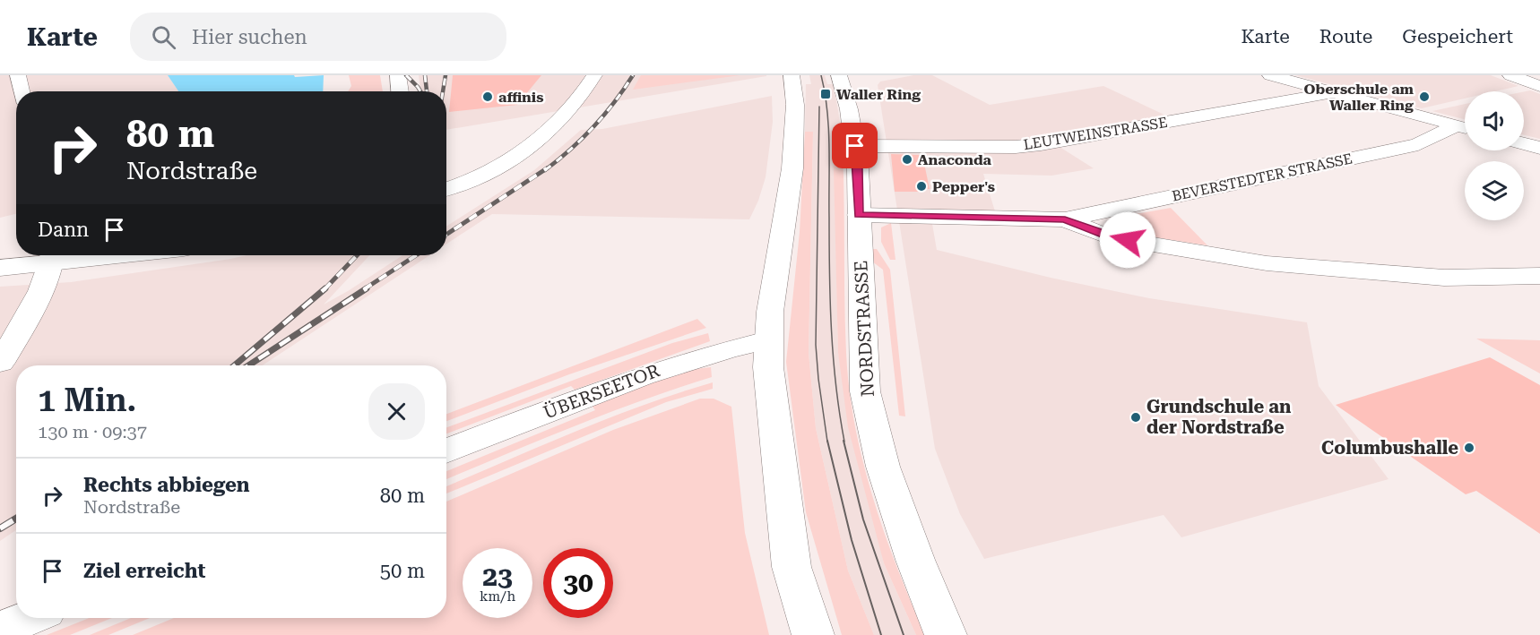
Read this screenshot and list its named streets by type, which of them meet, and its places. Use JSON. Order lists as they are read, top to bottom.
{
  "streets": {
    "street": [
      "LEUTWEINSTRASSE",
      "BEVERSTEDTER STRASSE",
      "NORDSTRASSE",
      "ÜBERSEETOR"
    ]
  },
  "crossings": [
    ["LEUTWEINSTRASSE", "NORDSTRASSE"]
  ],
  "places": {
    "transit": ["Waller Ring"],
    "other": [
      "affinis",
      "Oberschule am Waller Ring",
      "Anaconda",
      "Pepper's",
      "Grundschule an der Nordstraße",
      "Columbushalle"
    ]
  },
  "page": {
    "header": "Karte",
    "search": "Hier suchen",
    "nav": ["Karte", "Route", "Gespeichert"],
    "turn": ["80 m", "Nordstraße"],
    "then": "Dann",
    "heading": ["1 Min.", "130 m · 09:37"],
    "list": [
      {
        "name": "Rechts abbiegen",
        "note": "Nordstraße",
        "value": "80 m"
      },
      {
        "name": "Ziel erreicht",
        "value": "50 m"
      }
    ],
    "speed": "23 km/h",
    "limit": "30"
  }
}
